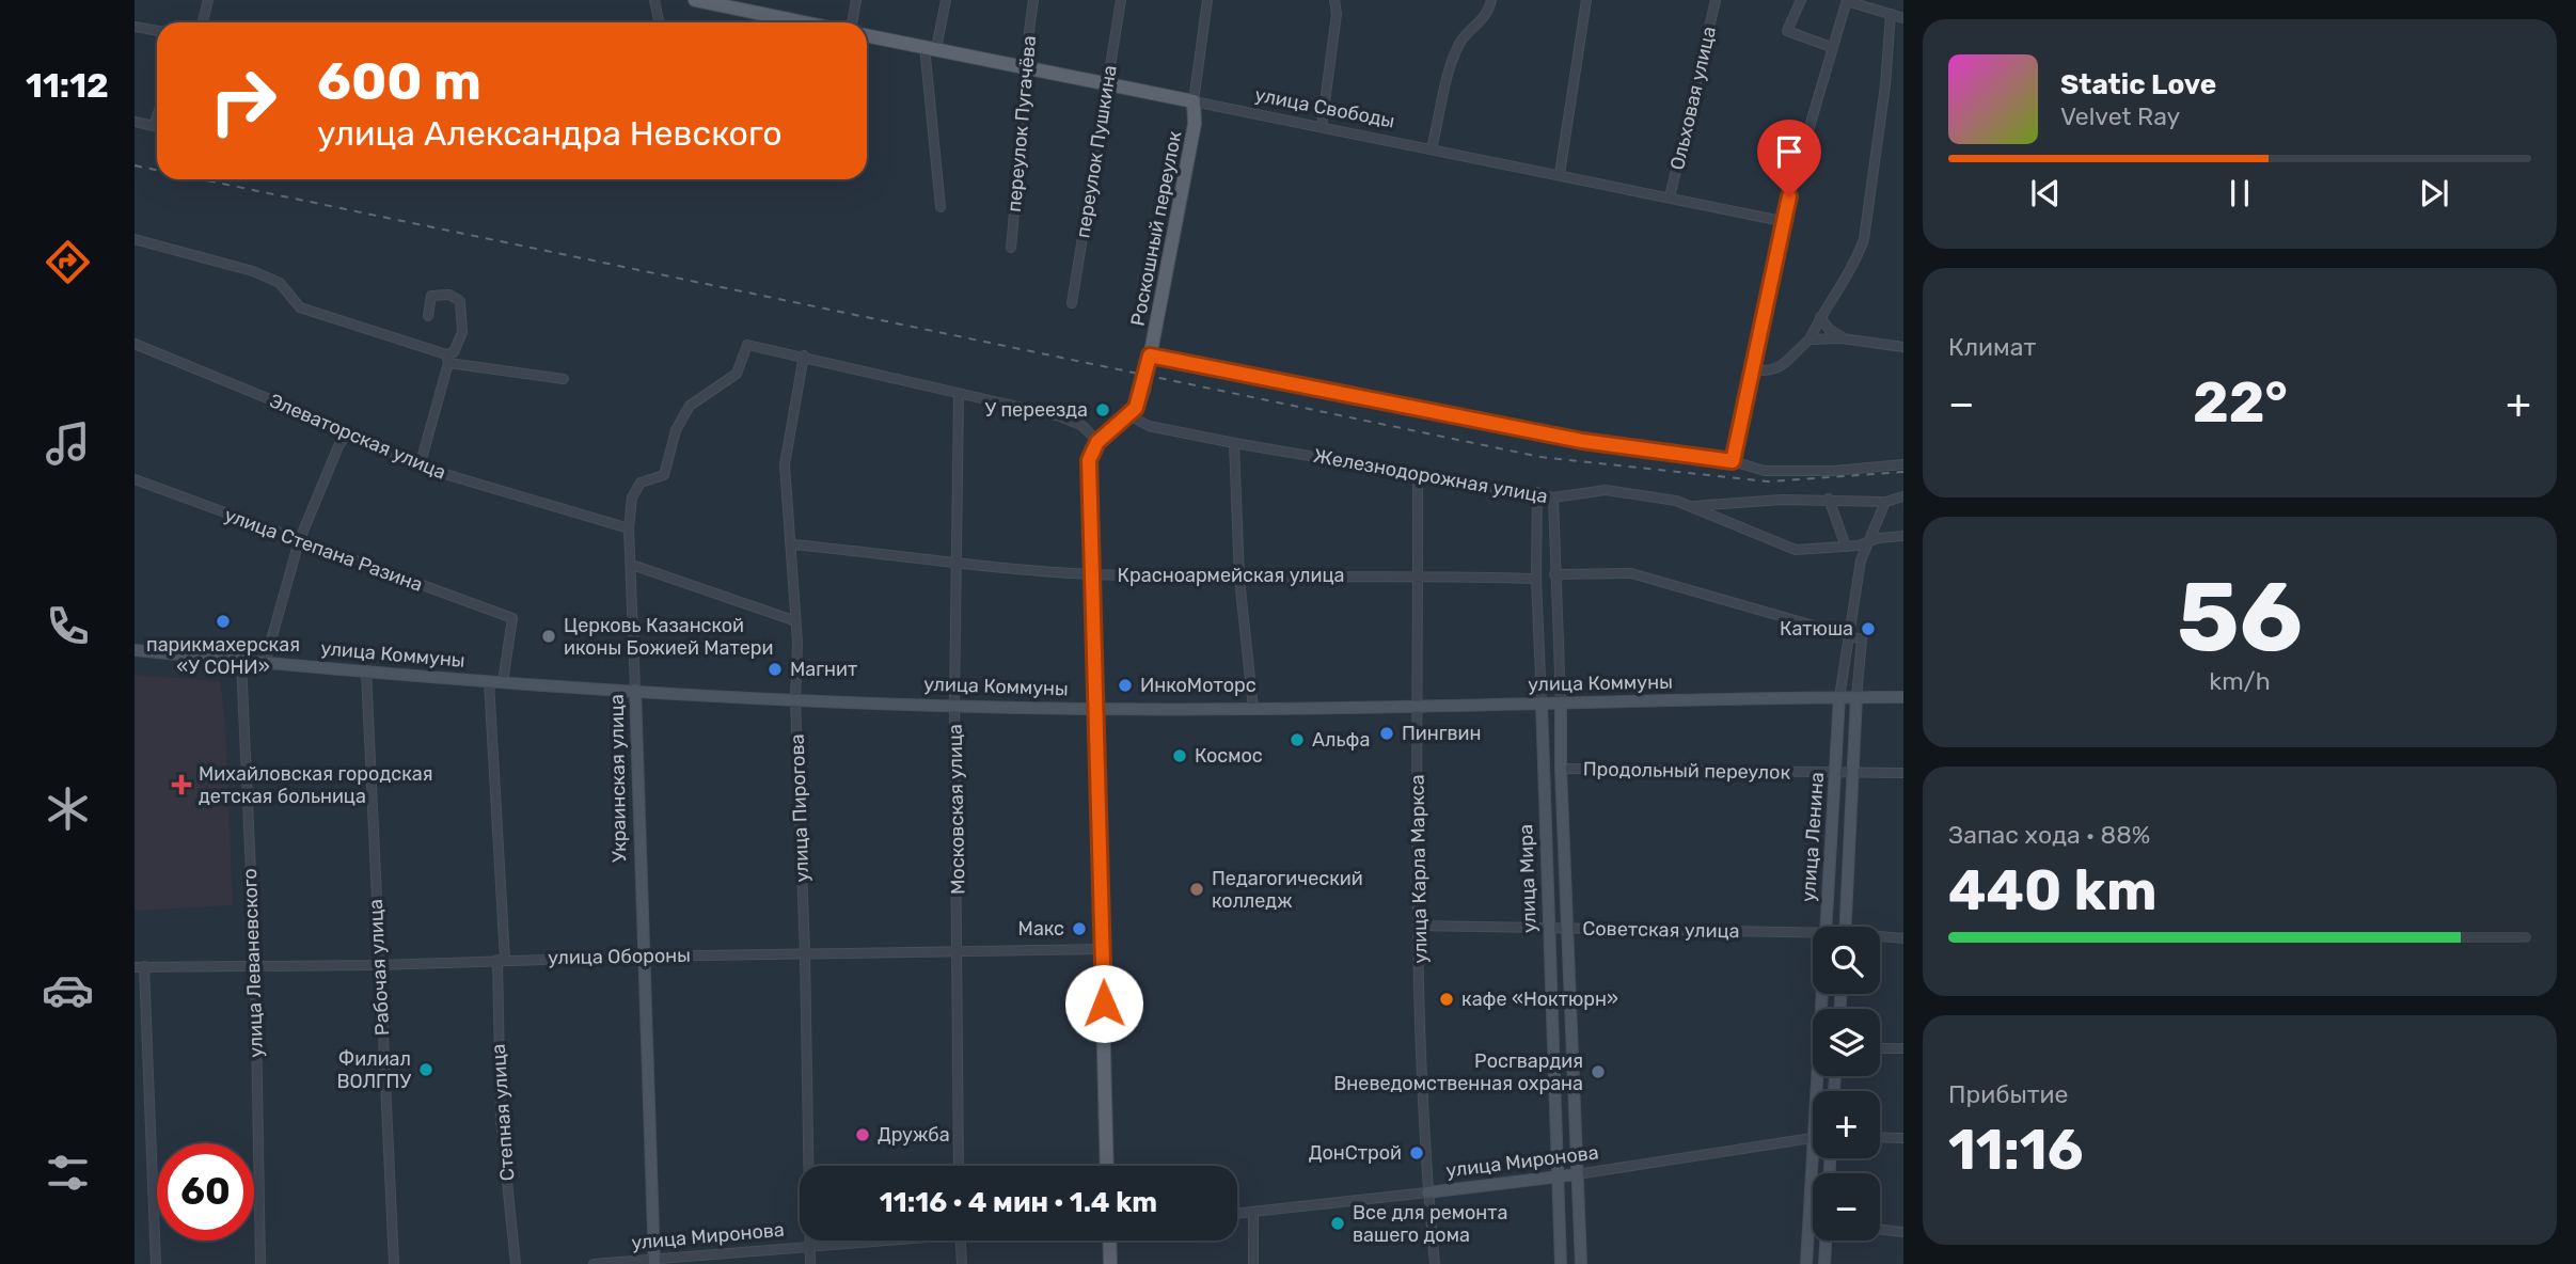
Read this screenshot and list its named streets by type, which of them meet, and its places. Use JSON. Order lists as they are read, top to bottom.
{
  "streets": {
    "main road": ["улица Свободы", "Роскошный переулок"],
    "street": [
      "Ольховая улица",
      "переулок Пугачёва",
      "переулок Пушкина",
      "Элеваторская улица",
      "Железнодорожная улица",
      "улица Степана Разина",
      "Красноармейская улица",
      "улица Коммуны",
      "Продольный переулок",
      "Украинская улица",
      "улица Пирогова",
      "Московская улица",
      "улица Ленина",
      "улица Карла Маркса",
      "улица Мира",
      "Советская улица",
      "улица Обороны",
      "улица Леваневского",
      "Рабочая улица",
      "Степная улица",
      "улица Миронова"
    ]
  },
  "crossings": [
    ["Ольховая улица", "улица Свободы"],
    ["улица Свободы", "переулок Пугачёва"],
    ["улица Свободы", "переулок Пушкина"],
    ["улица Свободы", "Роскошный переулок"],
    ["Роскошный переулок", "Железнодорожная улица"],
    ["Элеваторская улица", "Украинская улица"],
    ["Железнодорожная улица", "улица Ленина"],
    ["Железнодорожная улица", "улица Карла Маркса"],
    ["Железнодорожная улица", "улица Мира"],
    ["улица Степана Разина", "улица Коммуны"],
    ["Красноармейская улица", "улица Пирогова"],
    ["Красноармейская улица", "Московская улица"],
    ["Красноармейская улица", "улица Карла Маркса"],
    ["Красноармейская улица", "улица Мира"],
    ["улица Коммуны", "Украинская улица"],
    ["улица Коммуны", "улица Пирогова"],
    ["улица Коммуны", "Московская улица"],
    ["улица Коммуны", "улица Ленина"],
    ["улица Коммуны", "улица Карла Маркса"],
    ["улица Коммуны", "улица Мира"],
    ["улица Коммуны", "улица Леваневского"],
    ["улица Коммуны", "Рабочая улица"],
    ["улица Коммуны", "Степная улица"],
    ["Продольный переулок", "улица Ленина"],
    ["Продольный переулок", "улица Мира"],
    ["Украинская улица", "улица Пирогова"],
    ["Украинская улица", "улица Обороны"],
    ["Украинская улица", "улица Миронова"],
    ["улица Пирогова", "улица Обороны"],
    ["улица Пирогова", "улица Миронова"],
    ["Московская улица", "улица Обороны"],
    ["улица Карла Маркса", "Советская улица"],
    ["улица Карла Маркса", "улица Миронова"],
    ["улица Мира", "Советская улица"],
    ["улица Мира", "улица Миронова"],
    ["улица Обороны", "улица Леваневского"],
    ["улица Обороны", "Рабочая улица"],
    ["улица Обороны", "Степная улица"]
  ],
  "places": {
    "other": [
      "У переезда",
      "парикмахерская «У СОНИ»",
      "Катюша",
      "Церковь Казанской иконы Божией Матери",
      "Магнит",
      "ИнкоМоторс",
      "Пингвин",
      "Альфа",
      "Космос",
      "Педагогический колледж",
      "Макс",
      "кафе «Ноктюрн»",
      "Филиал ВОЛГПУ",
      "Росгвардия Вневедомственная охрана",
      "Дружба",
      "ДонСтрой",
      "Все для ремонта вашего дома"
    ],
    "health": ["Михайловская городская детская больница"]
  },
  "page": {
    "tabs": "11:12",
    "turn": ["600 m", "улица Александра Невского"],
    "song": ["Static Love", "Velvet Ray"],
    "tile": [
      "Климат",
      ["56", "km/h"],
      ["Запас хода · 88%", "440 km"],
      ["Прибытие", "11:16"]
    ],
    "heat": ["−", "22°", "+"],
    "map_buttons": ["+", "−"],
    "limit": "60",
    "trip": "11:16 · 4 мин · 1.4 km"
  }
}
